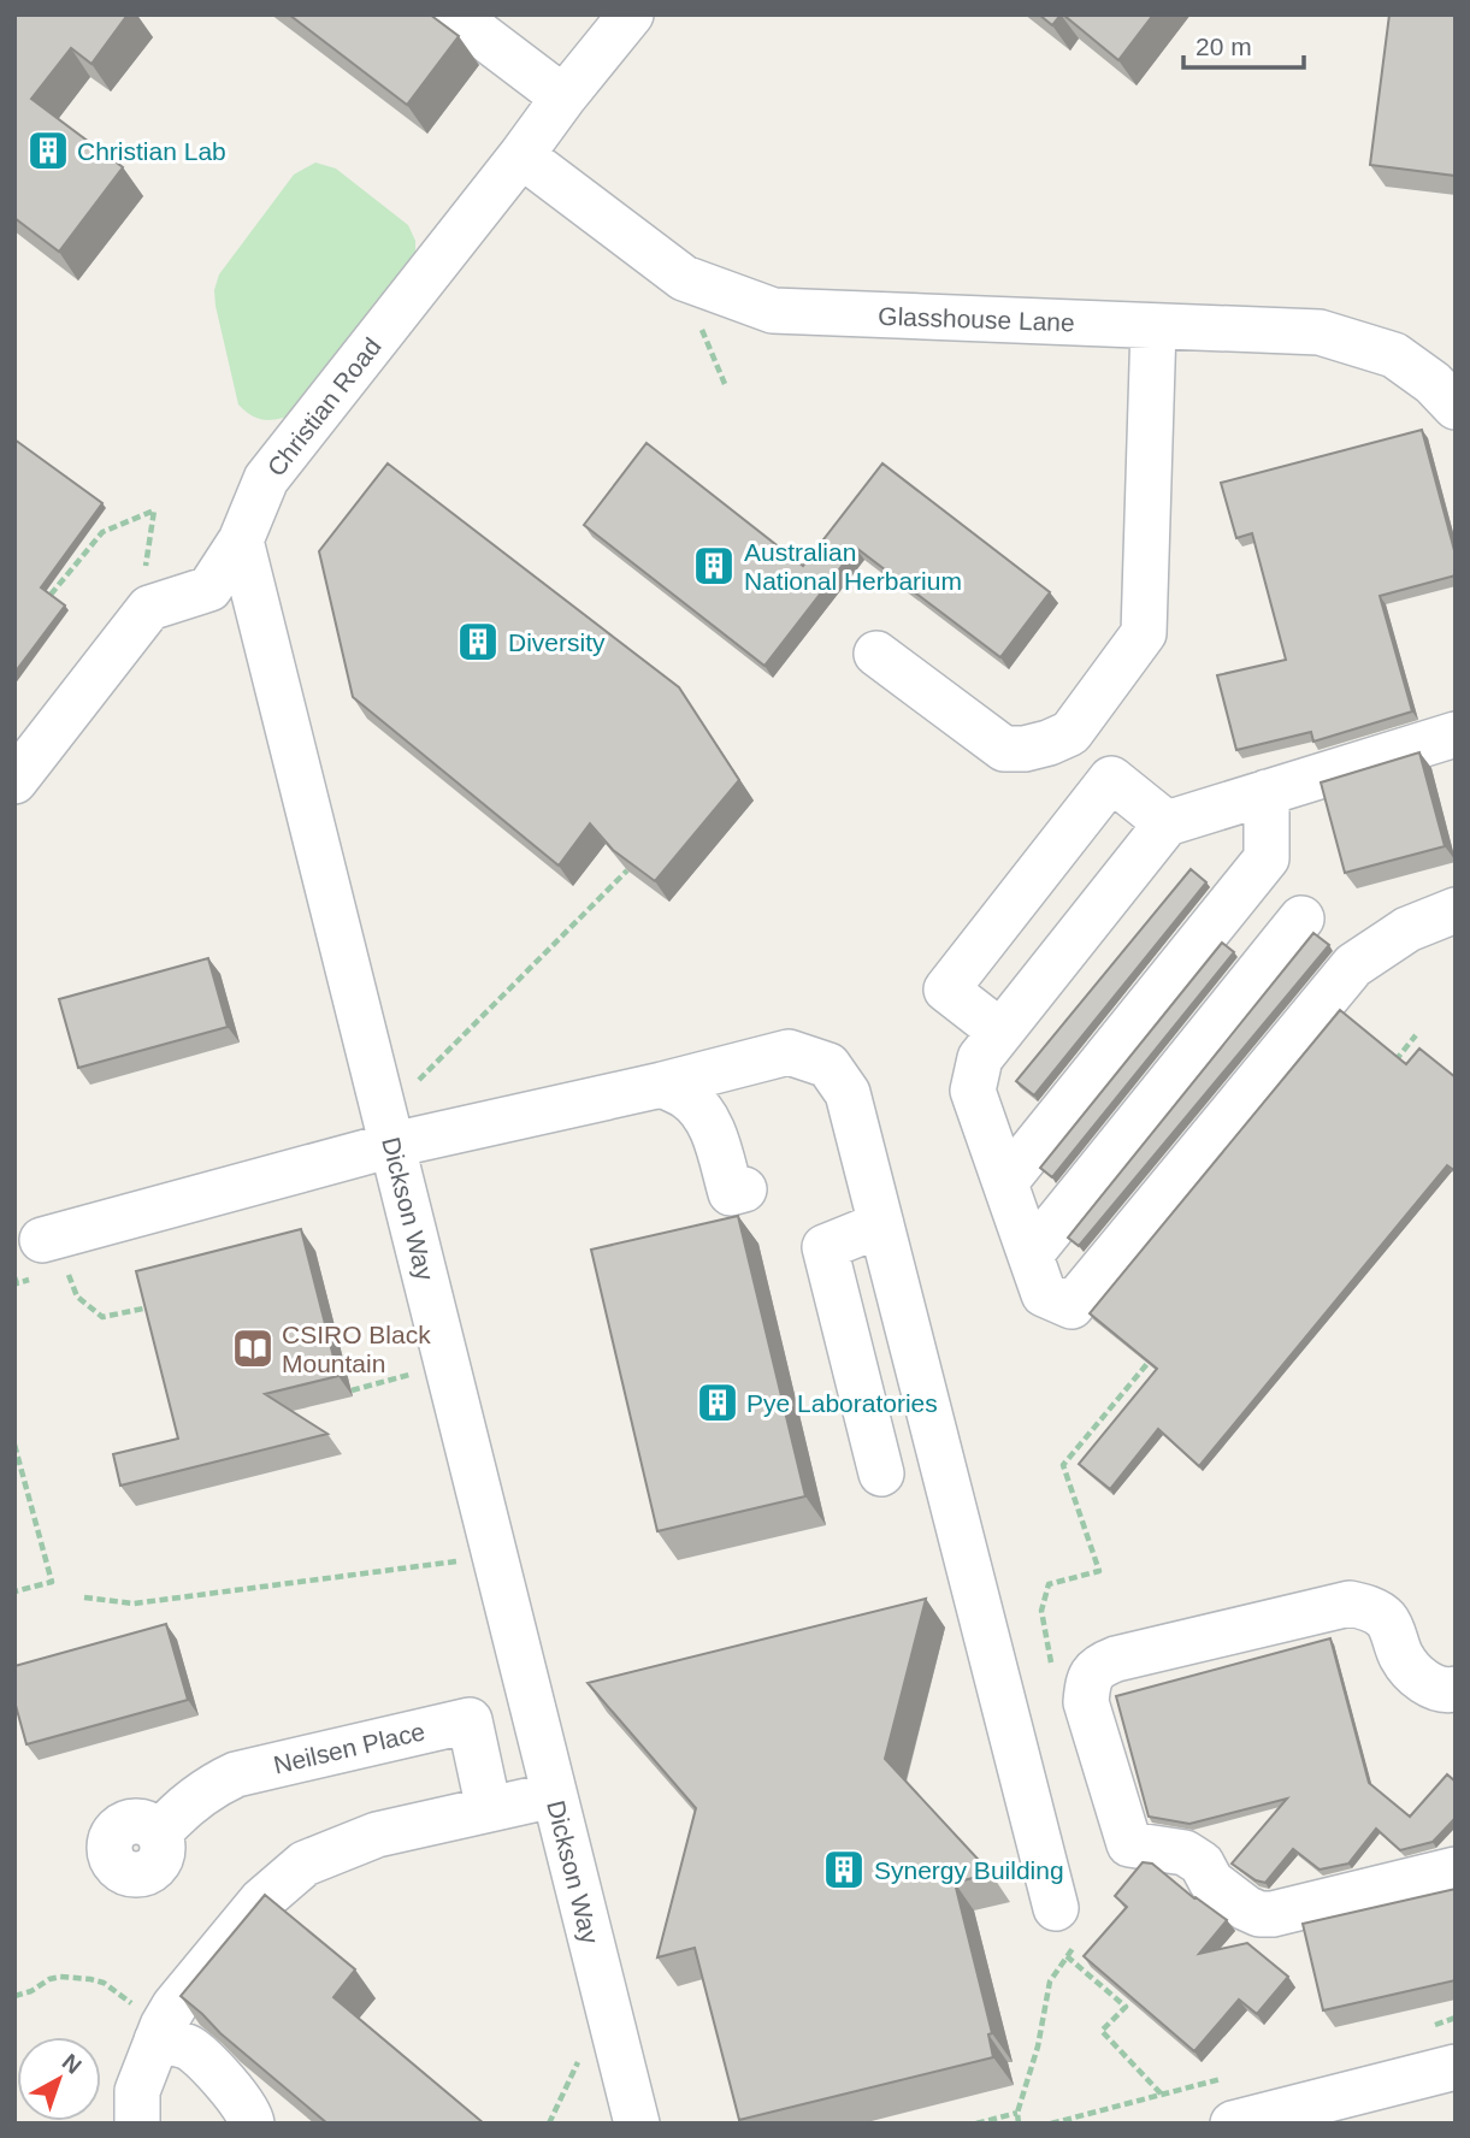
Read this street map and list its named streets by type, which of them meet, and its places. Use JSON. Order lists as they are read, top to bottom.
{
  "streets": {
    "street": [
      "Glasshouse Lane",
      "Christian Road",
      "Dickson Way",
      "Neilsen Place"
    ]
  },
  "crossings": [
    ["Glasshouse Lane", "Christian Road"],
    ["Christian Road", "Dickson Way"]
  ],
  "places": {
    "building": [
      "Christian Lab",
      "Australian National Herbarium",
      "Diversity",
      "Pye Laboratories",
      "Synergy Building"
    ],
    "library": ["CSIRO Black Mountain"]
  },
  "scale_bar": "20 m",
  "north": "top right"
}
